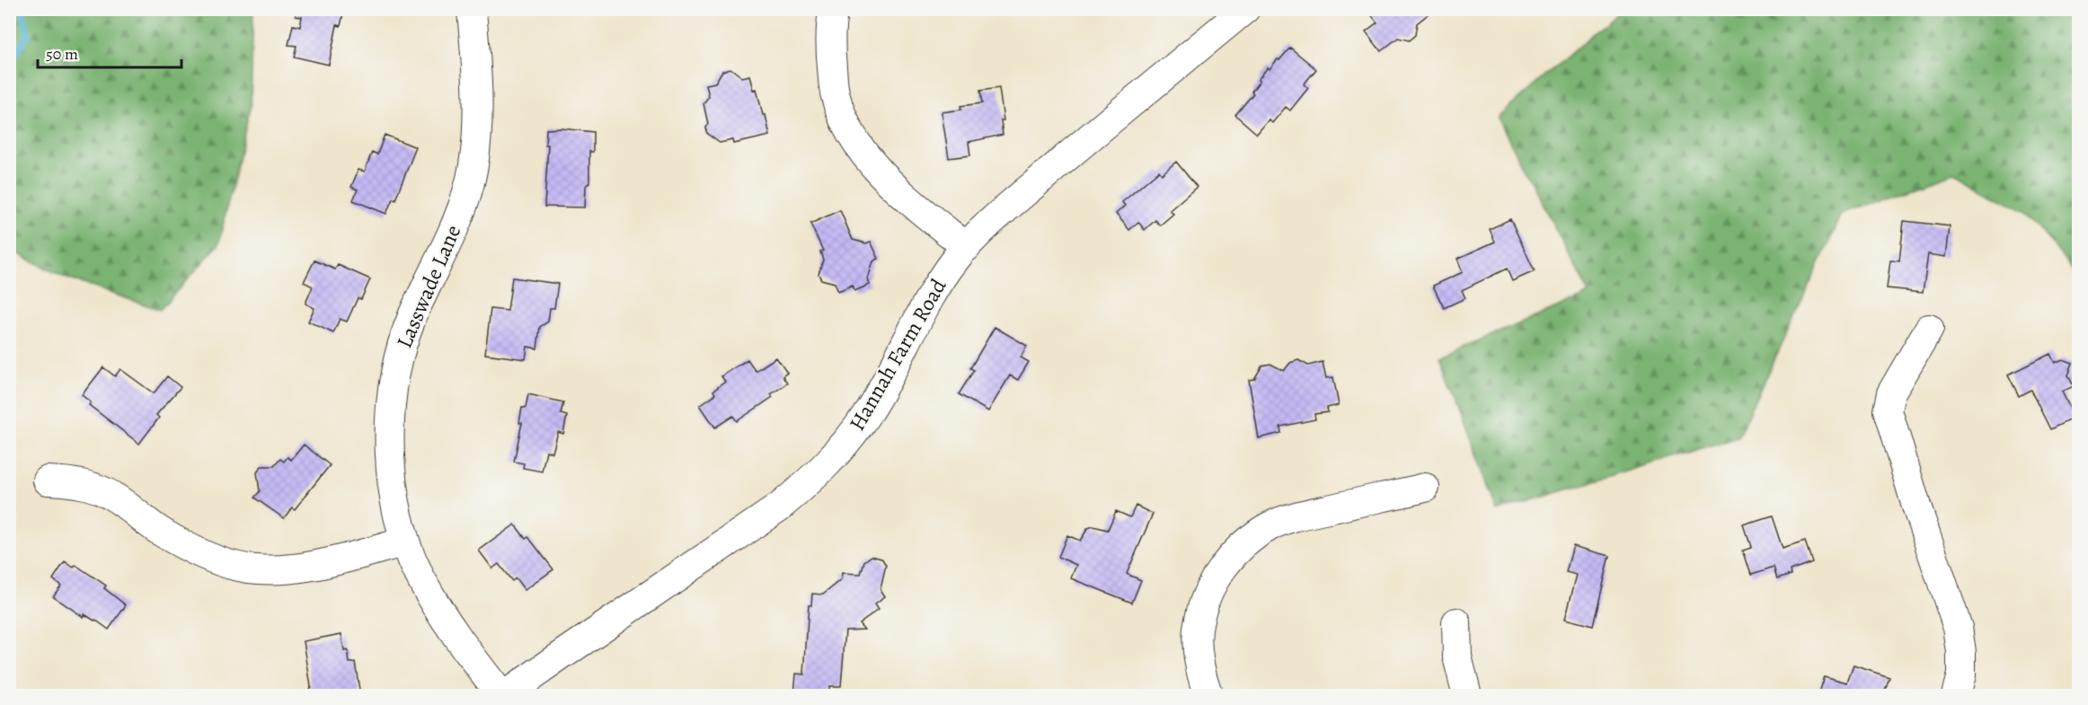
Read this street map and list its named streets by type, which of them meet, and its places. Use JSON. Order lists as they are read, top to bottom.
{
  "streets": {
    "street": ["Lasswade Lane", "Hannah Farm Road"]
  },
  "scale_bar": "50 m"
}
